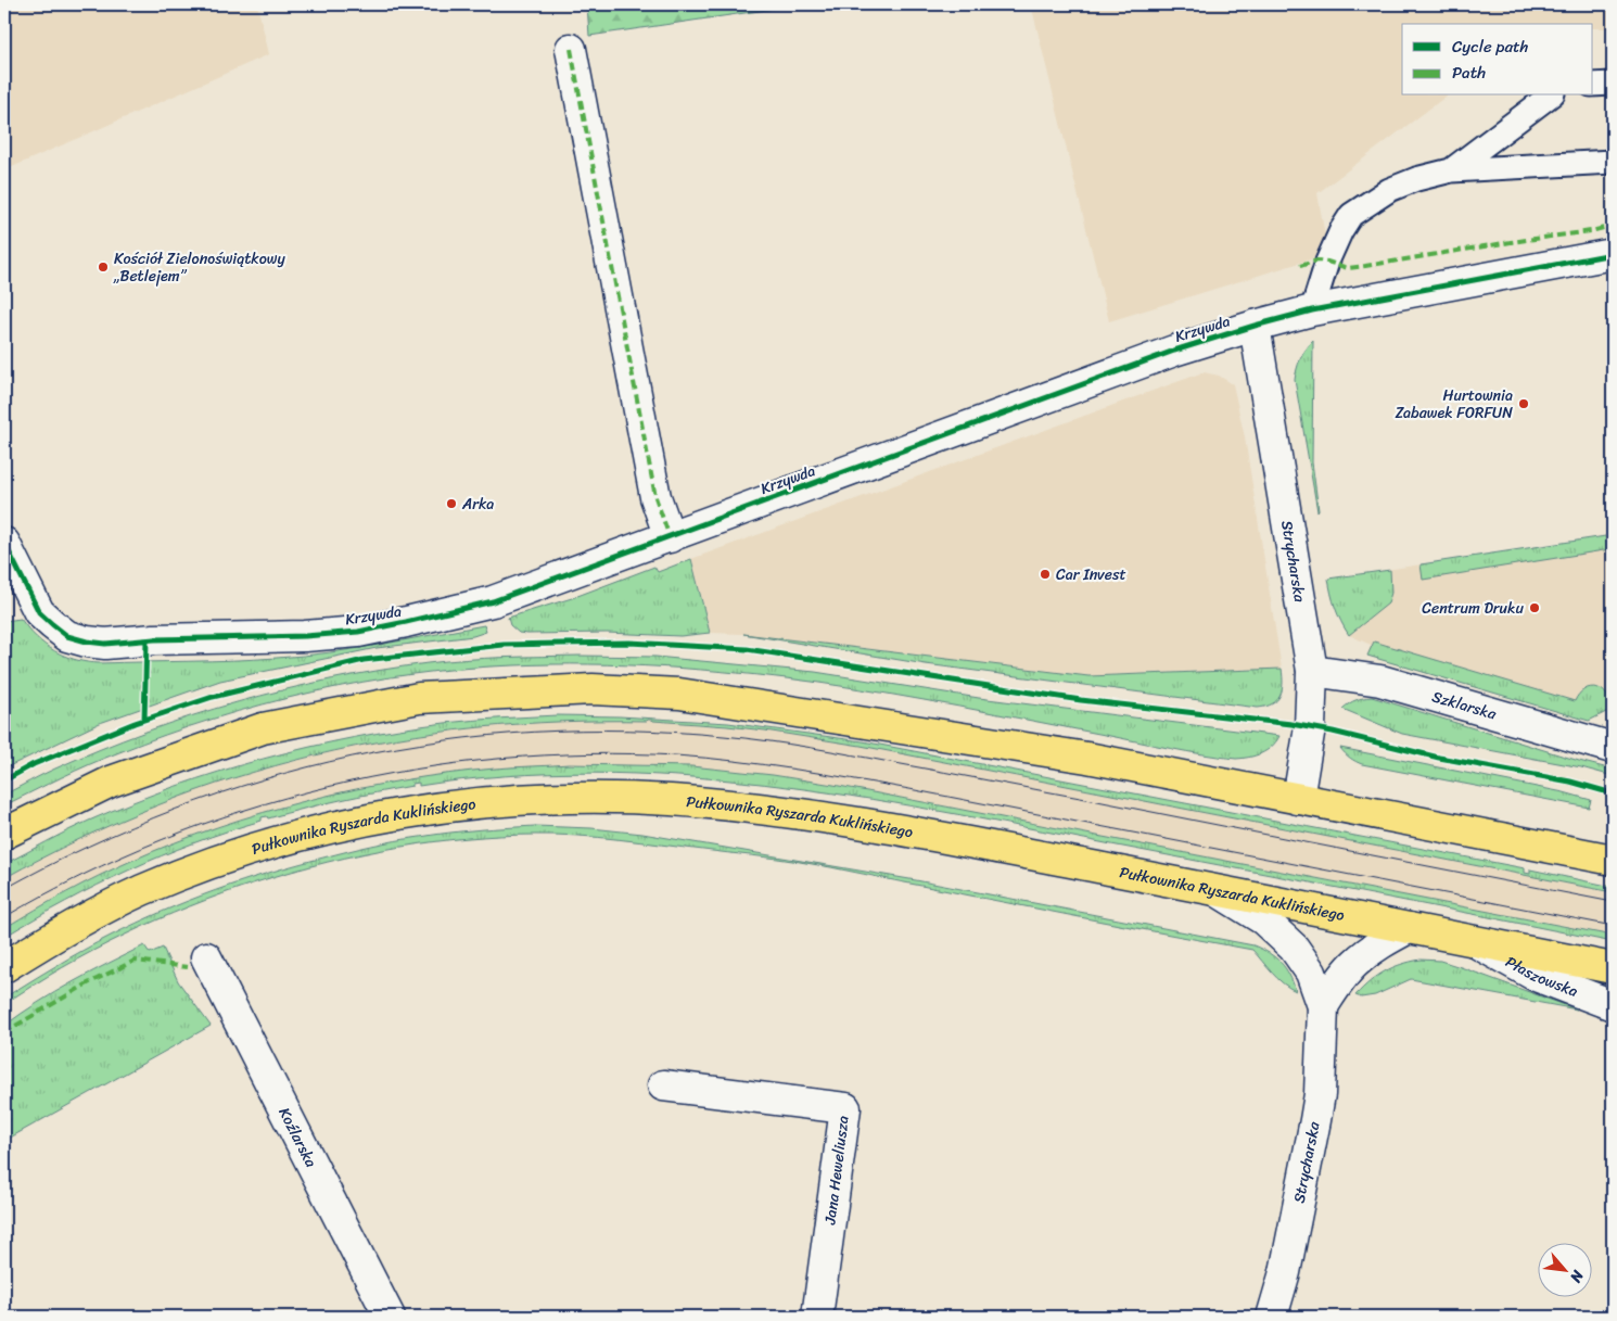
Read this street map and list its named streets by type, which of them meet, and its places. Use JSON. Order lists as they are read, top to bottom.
{
  "streets": {
    "main road": ["Pułkownika Ryszarda Kuklińskiego"],
    "street": [
      "Krzywda",
      "Strycharska",
      "Szklarska",
      "Płaszowska",
      "Koźlarska",
      "Jana Heweliusza"
    ]
  },
  "crossings": [
    ["Krzywda", "Strycharska"],
    ["Strycharska", "Szklarska"],
    ["Strycharska", "Pułkownika Ryszarda Kuklińskiego"],
    ["Pułkownika Ryszarda Kuklińskiego", "Płaszowska"]
  ],
  "places": [
    "Kościół Zielonoświątkowy „Betlejem”",
    "Hurtownia Zabawek FORFUN",
    "Arka",
    "Car Invest",
    "Centrum Druku"
  ],
  "legend": ["Cycle path", "Path"],
  "north": "bottom right"
}
